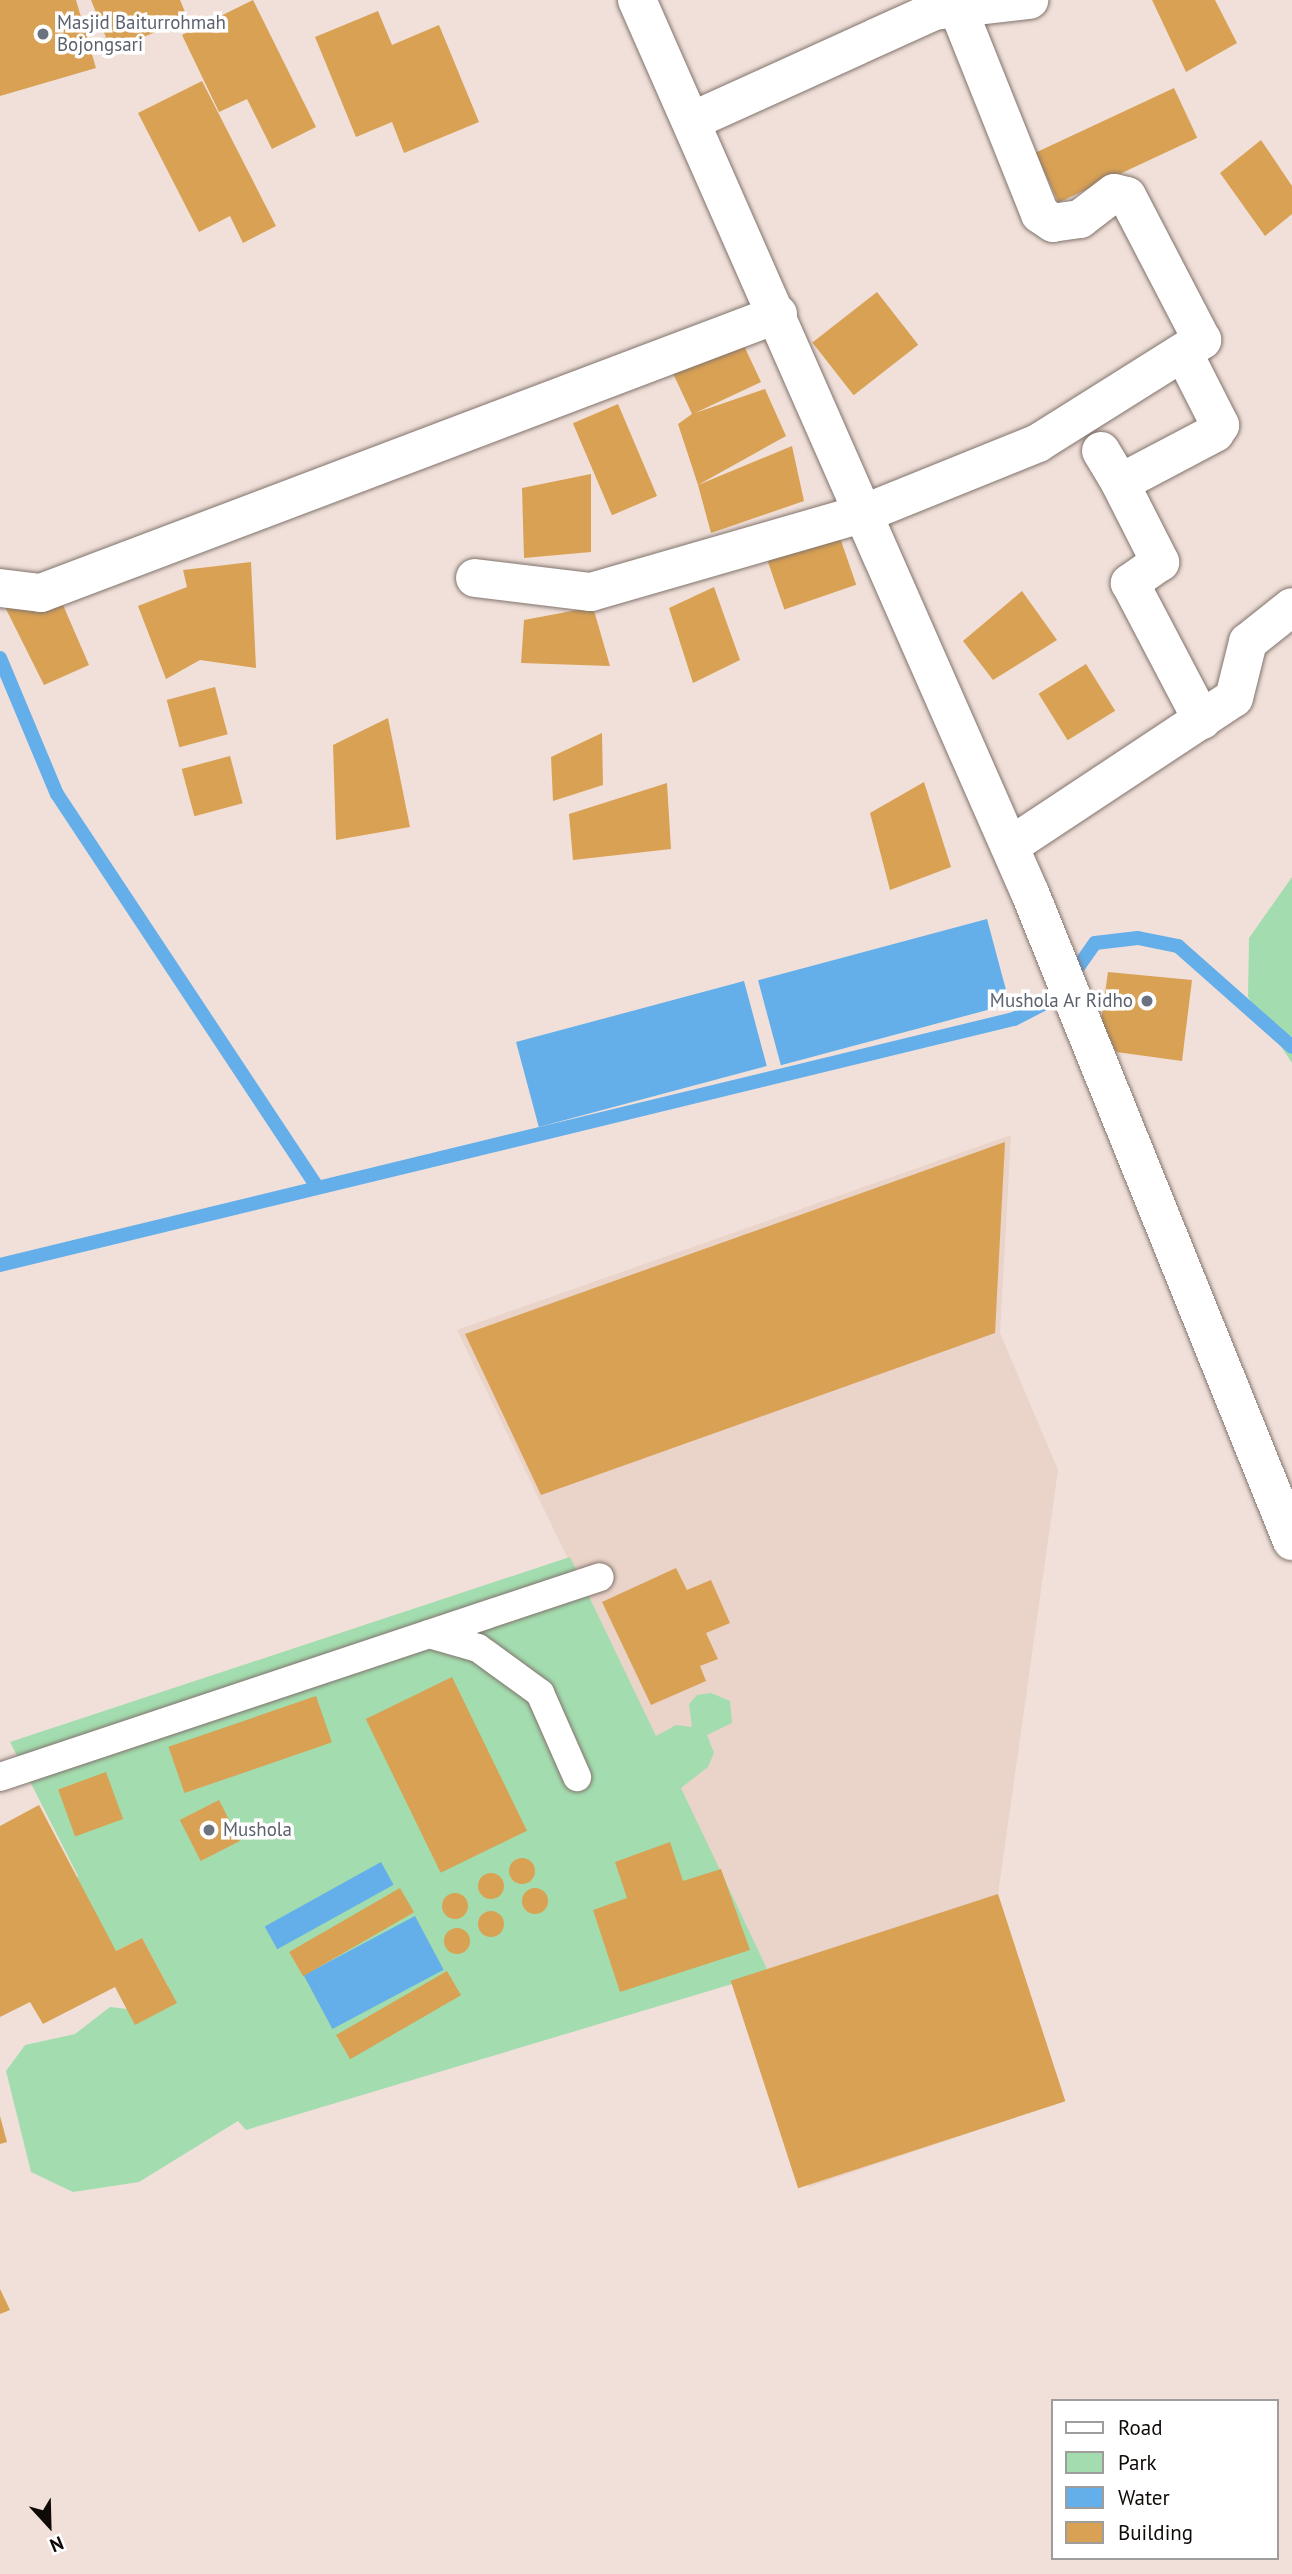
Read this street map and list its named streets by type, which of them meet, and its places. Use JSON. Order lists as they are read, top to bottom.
{
  "places": ["Masjid Baiturrohmah Bojongsari", "Mushola Ar Ridho", "Mushola"],
  "legend": [
    "Road",
    "Park",
    "Water",
    "Building"
  ],
  "north": "bottom"
}
